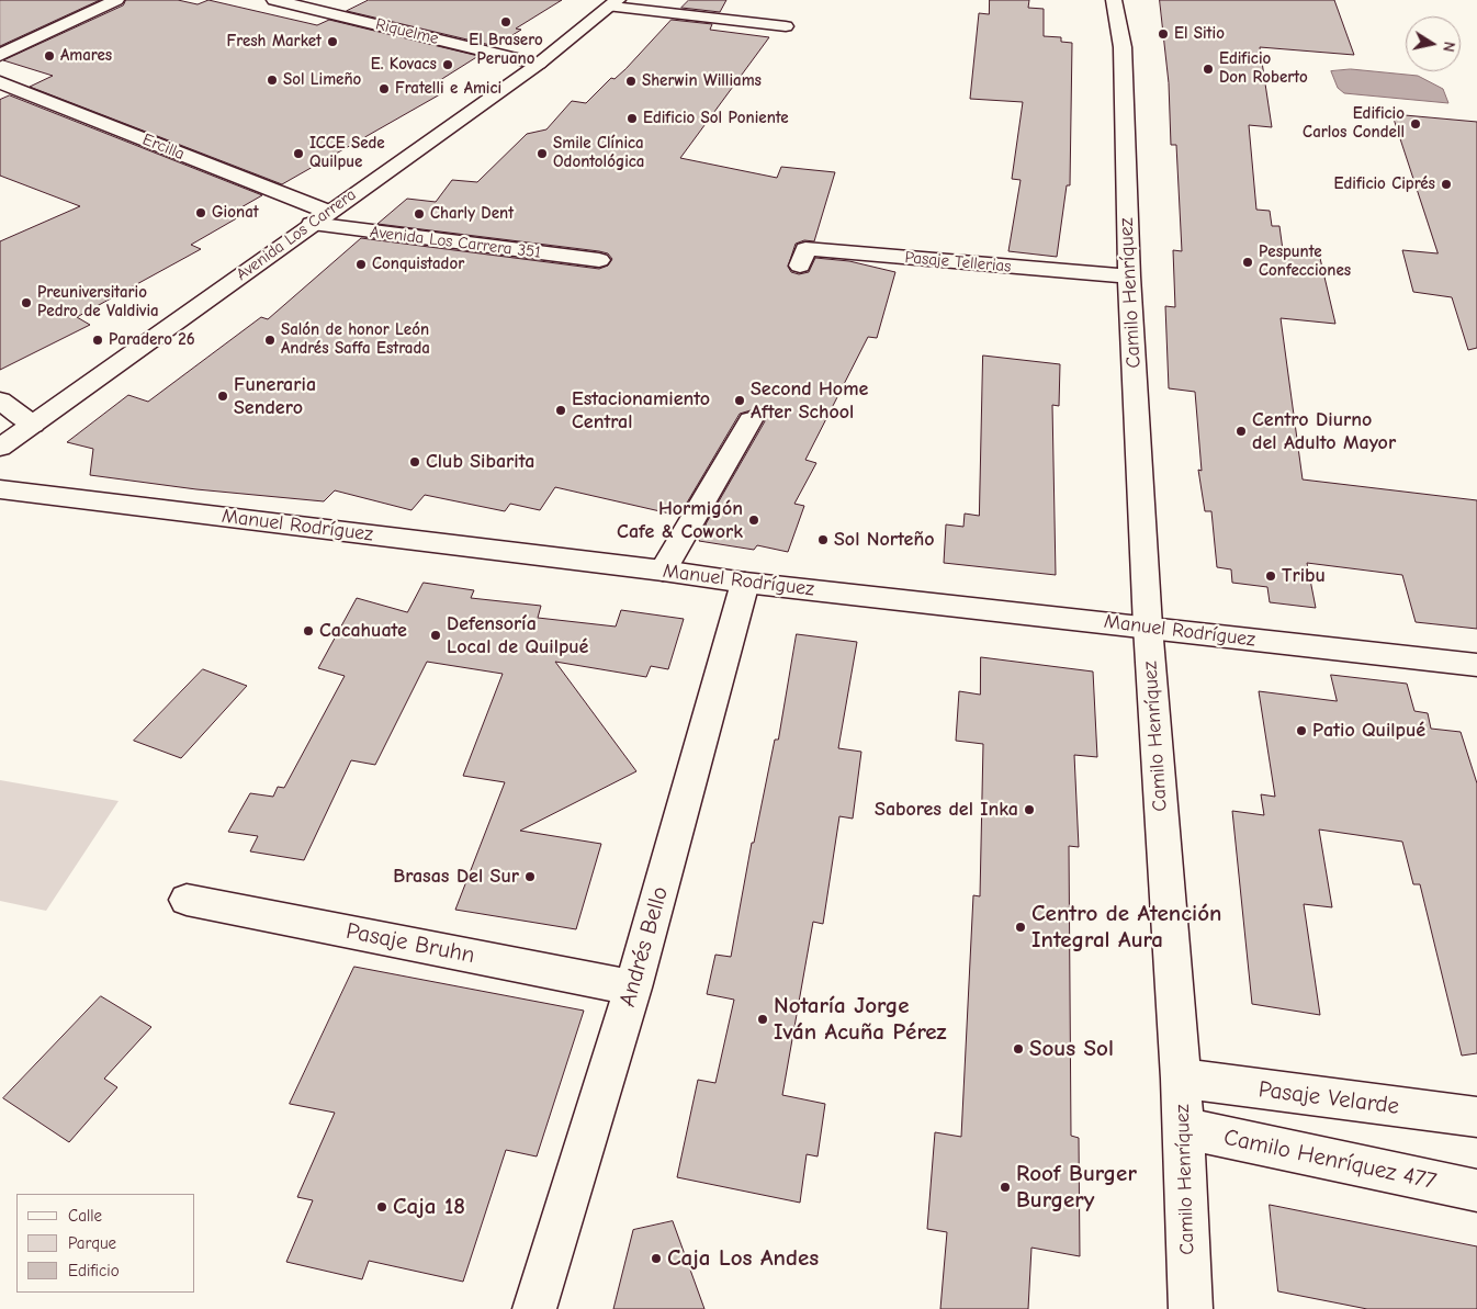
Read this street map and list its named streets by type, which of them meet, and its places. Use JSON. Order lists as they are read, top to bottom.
{
  "streets": {
    "street": [
      "Riquelme",
      "Ercilla",
      "Avenida Los Carrera",
      "Avenida Los Carrera 351",
      "Pasaje Tellerias",
      "Camilo Henríquez",
      "Manuel Rodríguez",
      "Pasaje Bruhn",
      "Andrés Bello",
      "Pasaje Velarde",
      "Camilo Henríquez 477"
    ]
  },
  "crossings": [
    ["Riquelme", "Avenida Los Carrera"],
    ["Ercilla", "Avenida Los Carrera"],
    ["Ercilla", "Avenida Los Carrera 351"],
    ["Avenida Los Carrera", "Avenida Los Carrera 351"],
    ["Pasaje Tellerias", "Camilo Henríquez"],
    ["Camilo Henríquez", "Manuel Rodríguez"],
    ["Camilo Henríquez", "Pasaje Velarde"],
    ["Camilo Henríquez", "Camilo Henríquez 477"],
    ["Manuel Rodríguez", "Andrés Bello"],
    ["Pasaje Bruhn", "Andrés Bello"]
  ],
  "places": [
    "El Brasero Peruano",
    "El Sitio",
    "Fresh Market",
    "Amares",
    "E. Kovacs",
    "Edificio Don Roberto",
    "Sol Limeño",
    "Sherwin Williams",
    "Fratelli e Amici",
    "Edificio Sol Poniente",
    "Edificio Carlos Condell",
    "ICCE Sede Quilpue",
    "Smile Clínica Odontológica",
    "Edificio Ciprés",
    "Gionat",
    "Charly Dent",
    "Pespunte Confecciones",
    "Conquistador",
    "Preuniversitario Pedro de Valdivia",
    "Paradero 26",
    "Salón de honor León Andrés Saffa Estrada",
    "Funeraria Sendero",
    "Second Home After School",
    "Estacionamiento Central",
    "Centro Diurno del Adulto Mayor",
    "Club Sibarita",
    "Hormigón Cafe & Cowork",
    "Sol Norteño",
    "Tribu",
    "Cacahuate",
    "Defensoría Local de Quilpué",
    "Patio Quilpué",
    "Sabores del Inka",
    "Brasas Del Sur",
    "Centro de Atención Integral Aura",
    "Notaría Jorge Iván Acuña Pérez",
    "Sous Sol",
    "Roof Burger Burgery",
    "Caja 18",
    "Caja Los Andes"
  ],
  "legend": ["Calle", "Parque", "Edificio"],
  "north": "right"
}
